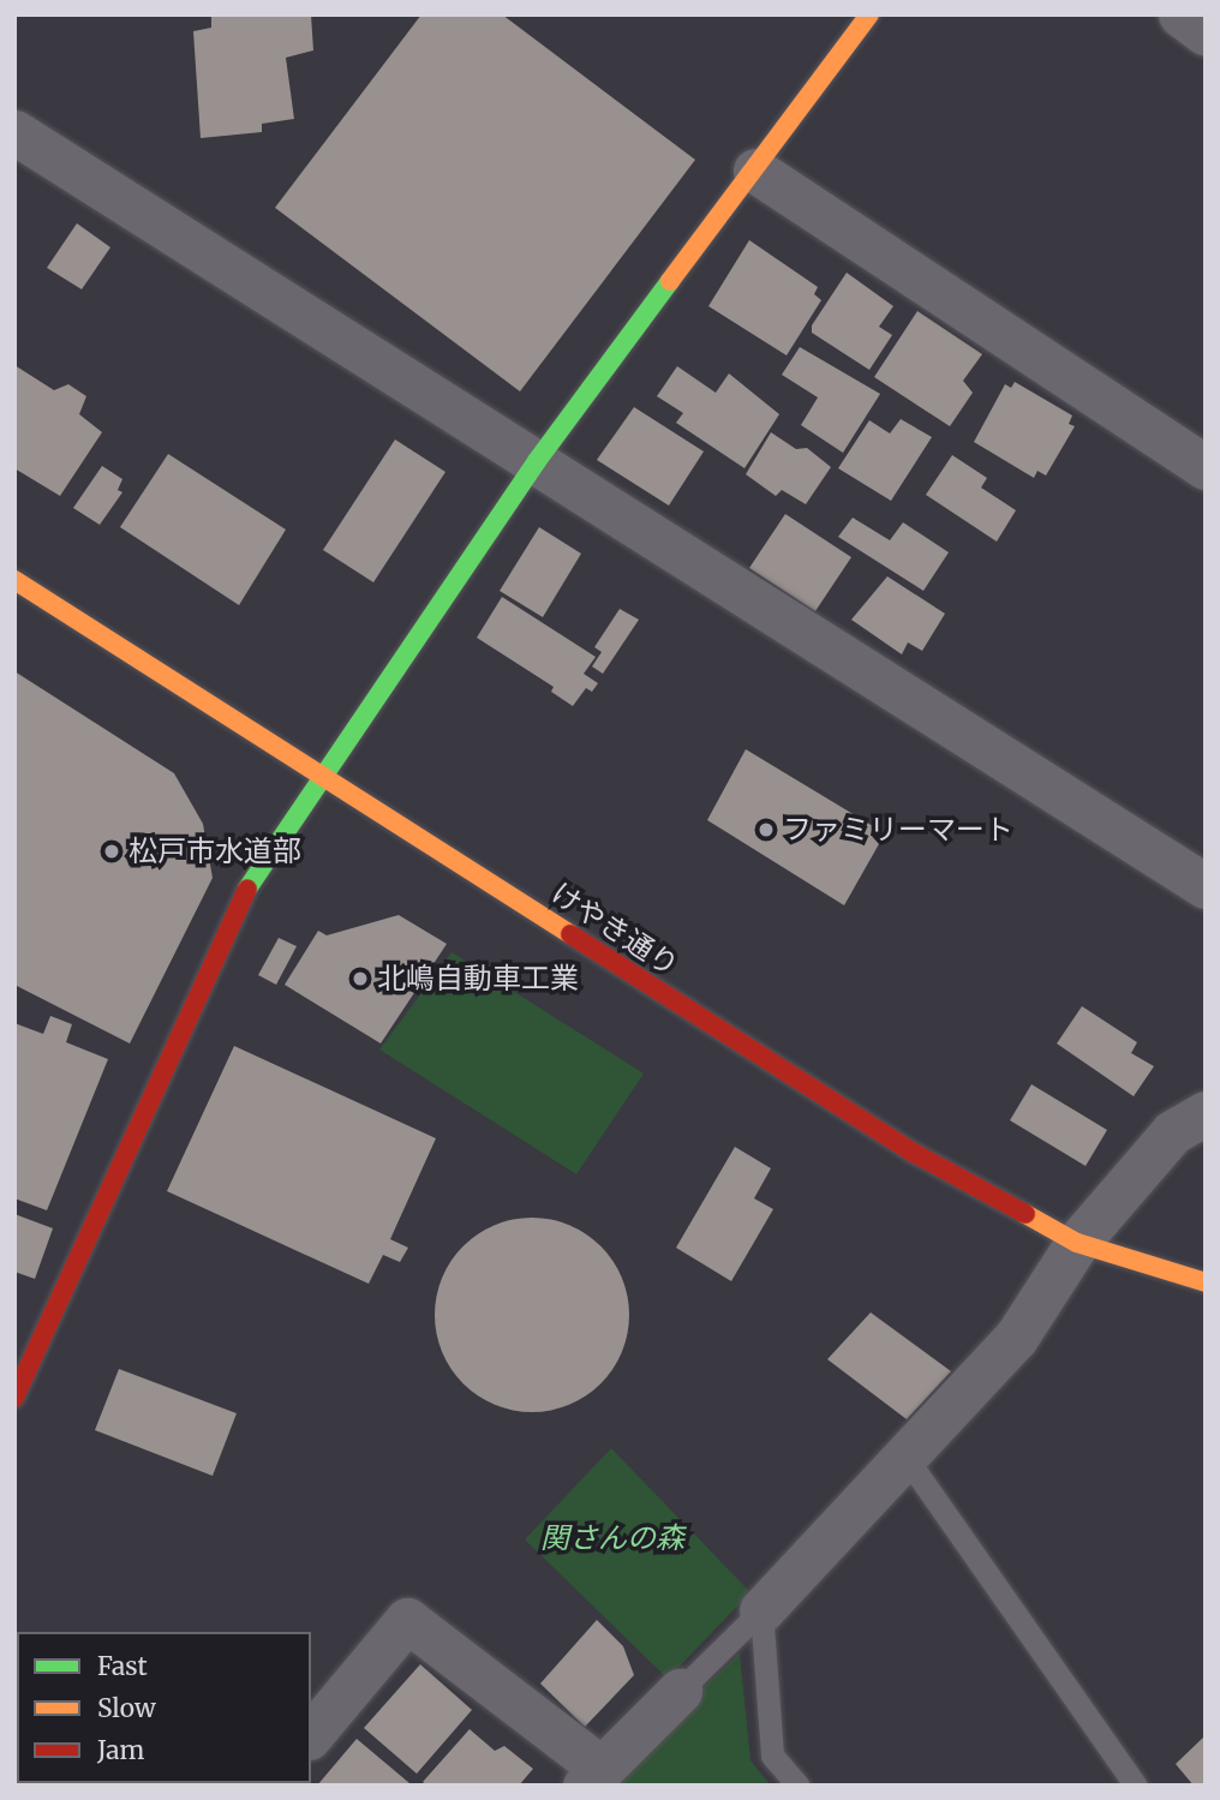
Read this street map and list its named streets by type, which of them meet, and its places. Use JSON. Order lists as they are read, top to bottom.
{
  "streets": {
    "street": ["けやき通り"]
  },
  "parks": ["関さんの森"],
  "places": ["ファミリーマート", "松戸市水道部", "北嶋自動車工業"],
  "legend": ["Fast", "Slow", "Jam"]
}
